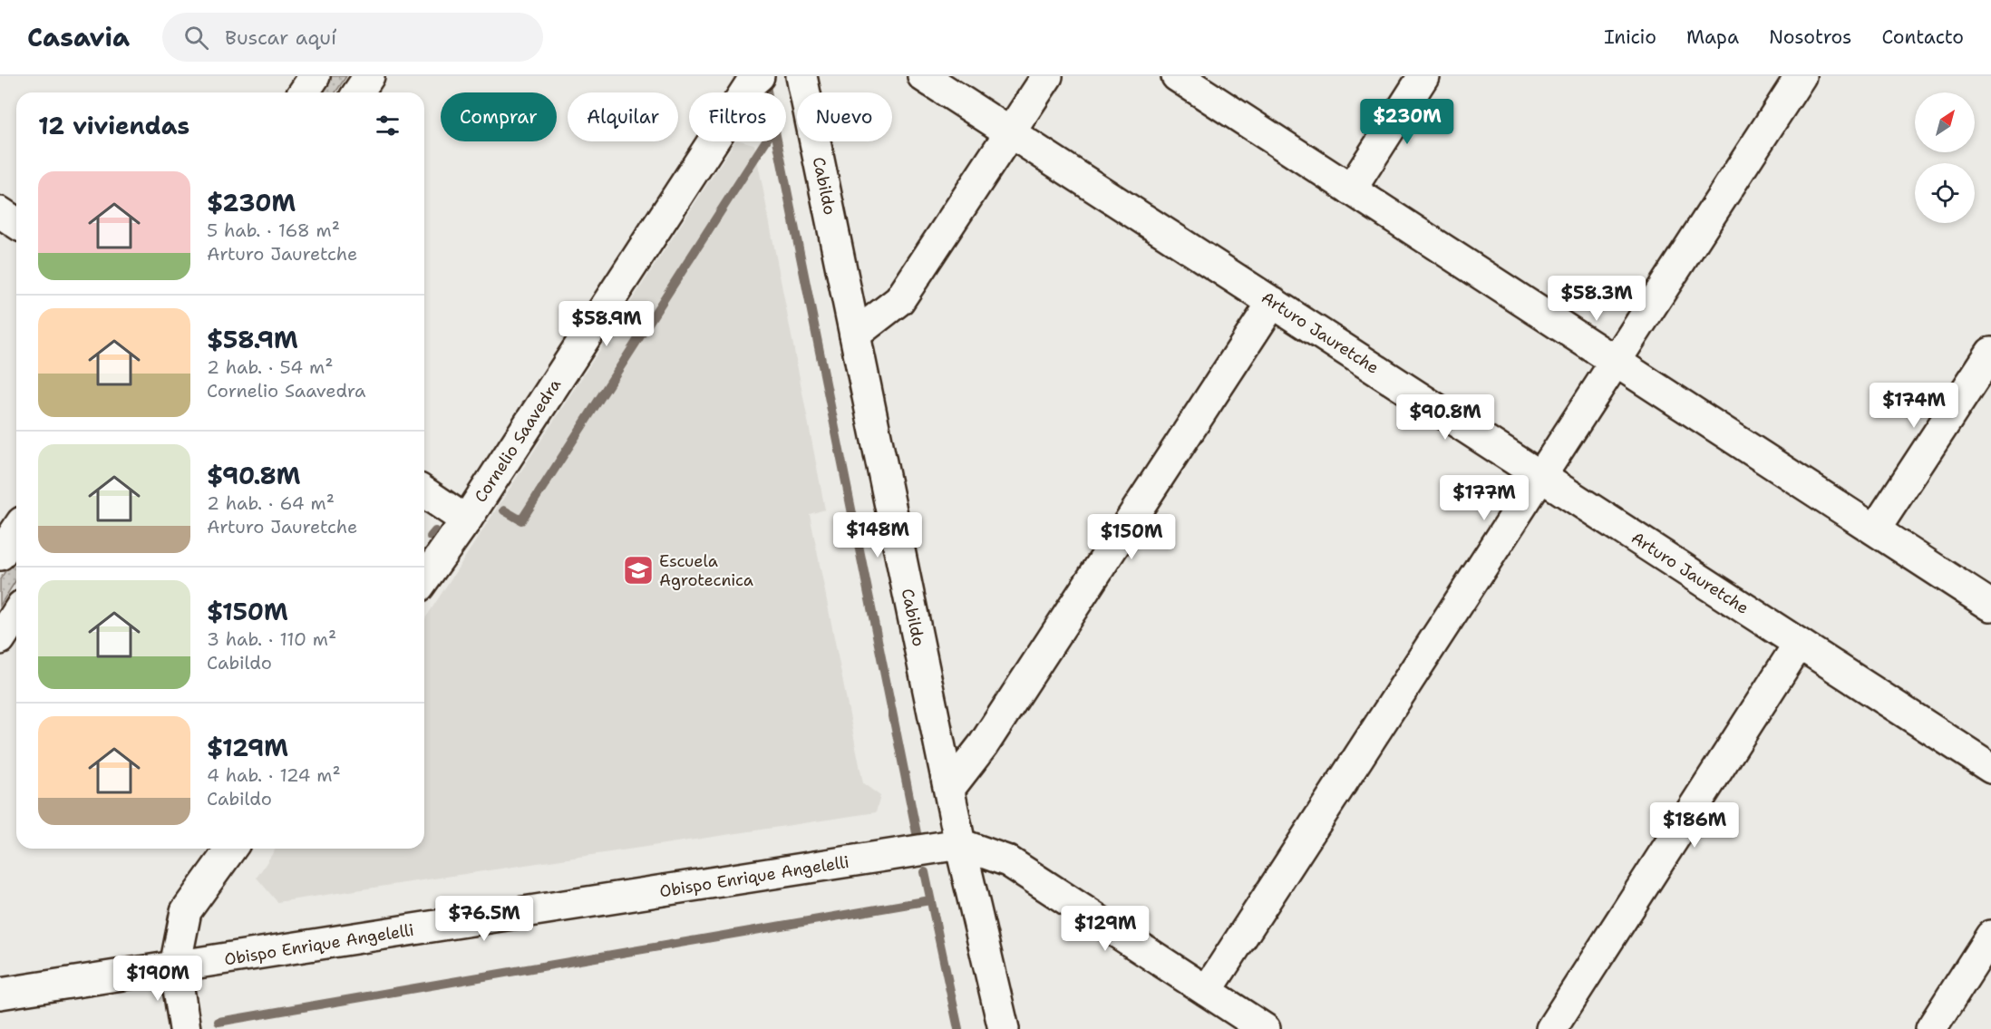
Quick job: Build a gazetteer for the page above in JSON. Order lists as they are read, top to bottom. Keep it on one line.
{"streets":{"street":["Cabildo","Arturo Jauretche","Cornelio Saavedra","Obispo Enrique Angelelli"]},"crossings":[["Cabildo","Obispo Enrique Angelelli"]],"places":{"school or university":["Escuela Agrotecnica"]},"north":"top right","page":{"header":"Casavia","search":"Buscar aquí","nav":["Inicio","Mapa","Nosotros","Contacto"],"chip":["Comprar","Alquilar","Filtros","Nuevo"],"heading":"12 viviendas","price":["$230M","$58.3M","$58.9M","$174M","$90.8M","$177M","$148M","$150M","$186M","$76.5M","$129M","$190M"],"list":[{"name":"$230M","note":"5 hab. · 168 m² · Arturo Jauretche"},{"name":"$58.9M","note":"2 hab. · 54 m² · Cornelio Saavedra"},{"name":"$90.8M","note":"2 hab. · 64 m² · Arturo Jauretche"},{"name":"$150M","note":"3 hab. · 110 m² · Cabildo"},{"name":"$129M","note":"4 hab. · 124 m² · Cabildo"}]}}
